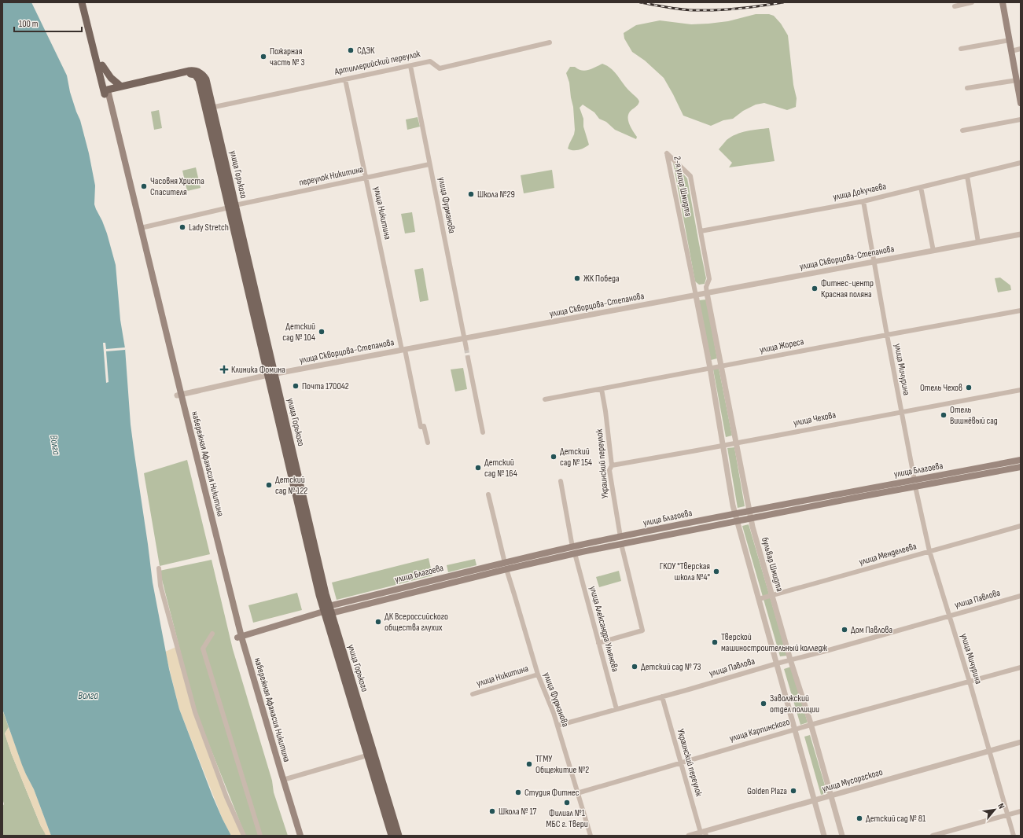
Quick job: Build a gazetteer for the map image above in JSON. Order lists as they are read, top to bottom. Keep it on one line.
{"streets":{"main road":["улица Горького","набережная Афанасия Никитина","улица Благоева"],"street":["Артиллерийский переулок","переулок Никитина","2-я улица Шмидта","улица Докучаева","улица Фурманова","улица Никитина","улица Скворцова-Степанова","улица Жореса","улица Мичурина","улица Чехова","Украинский переулок","улица Менделеева","бульвар Шмидта","улица Павлова","улица Александра Ульянова","улица Карпинского","улица Мусоргского"]},"crossings":[["Артиллерийский переулок","улица Горького"],["Артиллерийский переулок","улица Фурманова"],["Артиллерийский переулок","улица Никитина"],["улица Горького","переулок Никитина"],["улица Горького","улица Скворцова-Степанова"],["улица Горького","набережная Афанасия Никитина"],["улица Горького","улица Благоева"],["переулок Никитина","улица Фурманова"],["переулок Никитина","улица Никитина"],["переулок Никитина","набережная Афанасия Никитина"],["2-я улица Шмидта","улица Докучаева"],["2-я улица Шмидта","улица Скворцова-Степанова"],["2-я улица Шмидта","бульвар Шмидта"],["улица Докучаева","улица Мичурина"],["улица Фурманова","улица Никитина"],["улица Фурманова","улица Скворцова-Степанова"],["улица Фурманова","улица Благоева"],["улица Фурманова","улица Павлова"],["улица Фурманова","улица Карпинского"],["улица Никитина","улица Скворцова-Степанова"],["улица Скворцова-Степанова","улица Мичурина"],["улица Скворцова-Степанова","набережная Афанасия Никитина"],["улица Скворцова-Степанова","бульвар Шмидта"],["улица Жореса","улица Мичурина"],["улица Жореса","Украинский переулок"],["улица Жореса","бульвар Шмидта"],["улица Мичурина","улица Чехова"],["улица Мичурина","улица Благоева"],["улица Мичурина","улица Менделеева"],["улица Мичурина","улица Павлова"],["улица Мичурина","улица Карпинского"],["улица Мичурина","улица Мусоргского"],["улица Чехова","Украинский переулок"],["улица Чехова","бульвар Шмидта"],["набережная Афанасия Никитина","улица Благоева"],["Украинский переулок","улица Благоева"],["Украинский переулок","улица Павлова"],["Украинский переулок","улица Александра Ульянова"],["Украинский переулок","улица Карпинского"],["Украинский переулок","улица Мусоргского"],["улица Благоева","бульвар Шмидта"],["улица Благоева","улица Александра Ульянова"],["улица Менделеева","бульвар Шмидта"],["бульвар Шмидта","улица Павлова"],["бульвар Шмидта","улица Карпинского"],["бульвар Шмидта","улица Мусоргского"],["улица Павлова","улица Александра Ульянова"]],"water":["Волга"],"places":{"other":["СДЭК","Пожарная часть № 3","Часовня Христа Спасителя","Школа №29","Lady Stretch","ЖК Победа","Фитнес-центр Красная поляна","Детский сад № 104","Почта 170042","Отель Чехов","Отель Вишнёвый сад","Детский сад № 154","Детский сад № 164","Детский сад № 122","ГКОУ \"Тверская школа №4\"","ДК Всероссийского общества глухих","Дом Павлова","Тверской машиностроительный колледж","Детский сад № 73","Заволжский отдел полиции","ТГМУ Общежитие №2","Golden Plaza","Студия Фитнес","Филиал №1 МБС г. Твери","Школа № 17","Детский сад № 81"],"health":["Клиника Фомина"]},"scale_bar":"100 m","north":"top right"}
